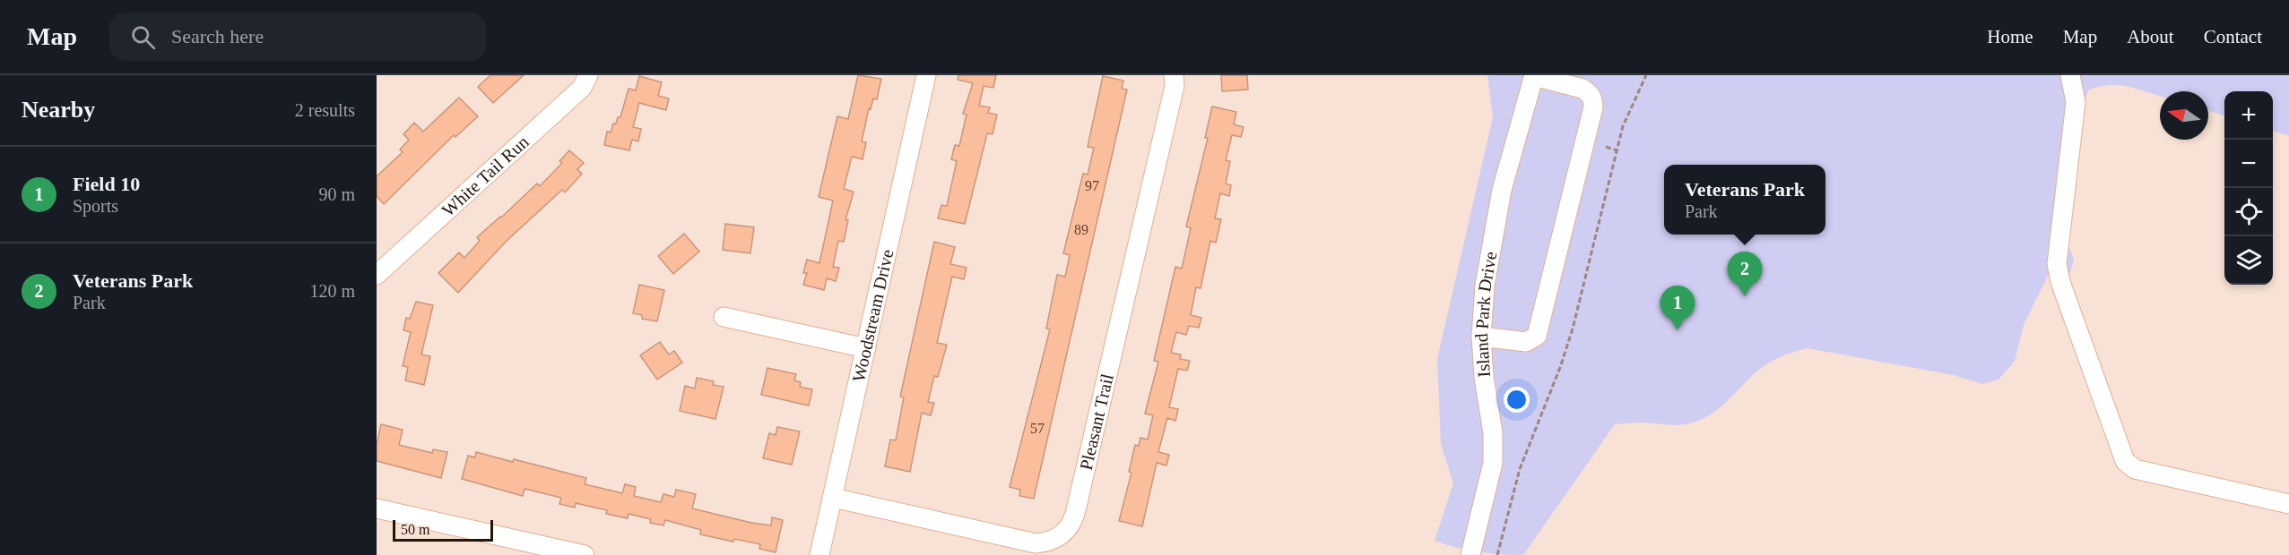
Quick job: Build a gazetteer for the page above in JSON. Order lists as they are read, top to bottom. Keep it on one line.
{"streets":{"street":["White Tail Run","Island Park Drive","Woodstream Drive","Pleasant Trail"]},"crossings":[["Woodstream Drive","Pleasant Trail"]],"house_numbers":["97","89","57"],"scale_bar":"50 m","north":"left","page":{"header":"Map","search":"Search here","nav":["Home","Map","About","Contact"],"heading":["Nearby","2 results"],"map_buttons":["+","−"],"list":[{"mark":"1","name":"Field 10","note":"Sports","value":"90 m"},{"mark":"2","name":"Veterans Park","note":"Park","value":"120 m"}],"popup":["Veterans Park","Park"],"pins":["2","1"],"scale":"50 m"}}
